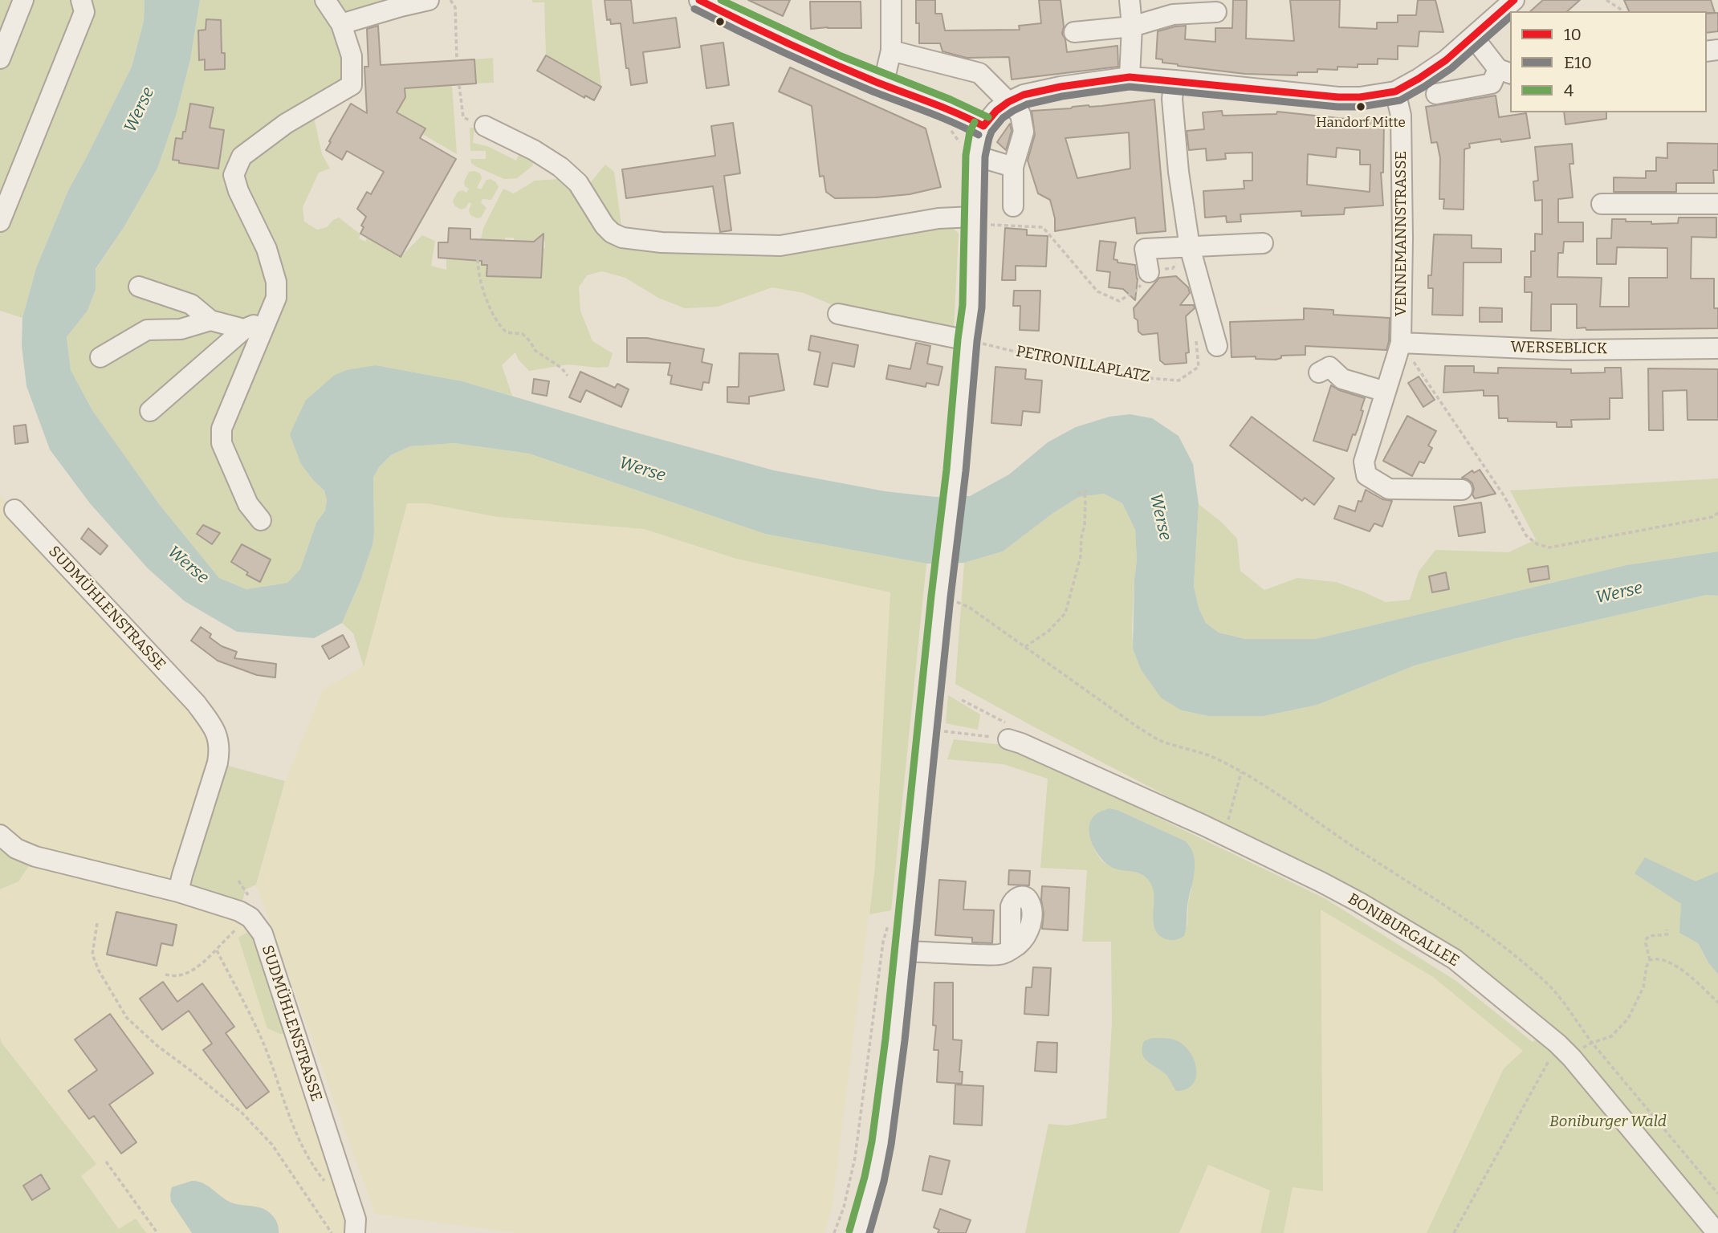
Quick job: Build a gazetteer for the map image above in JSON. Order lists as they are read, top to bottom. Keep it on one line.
{"streets":{"street":["VENNEMANNSTRASSE","WERSEBLICK","SUDMÜHLENSTRASSE","BONIBURGALLEE"],"path":["PETRONILLAPLATZ"]},"crossings":[["VENNEMANNSTRASSE","WERSEBLICK"]],"water":["Werse"],"parks":["Boniburger Wald"],"places":["Handorf Mitte"],"lines":["transit line 10","transit line 4","transit line E10"],"legend":["10","E10","4"]}
